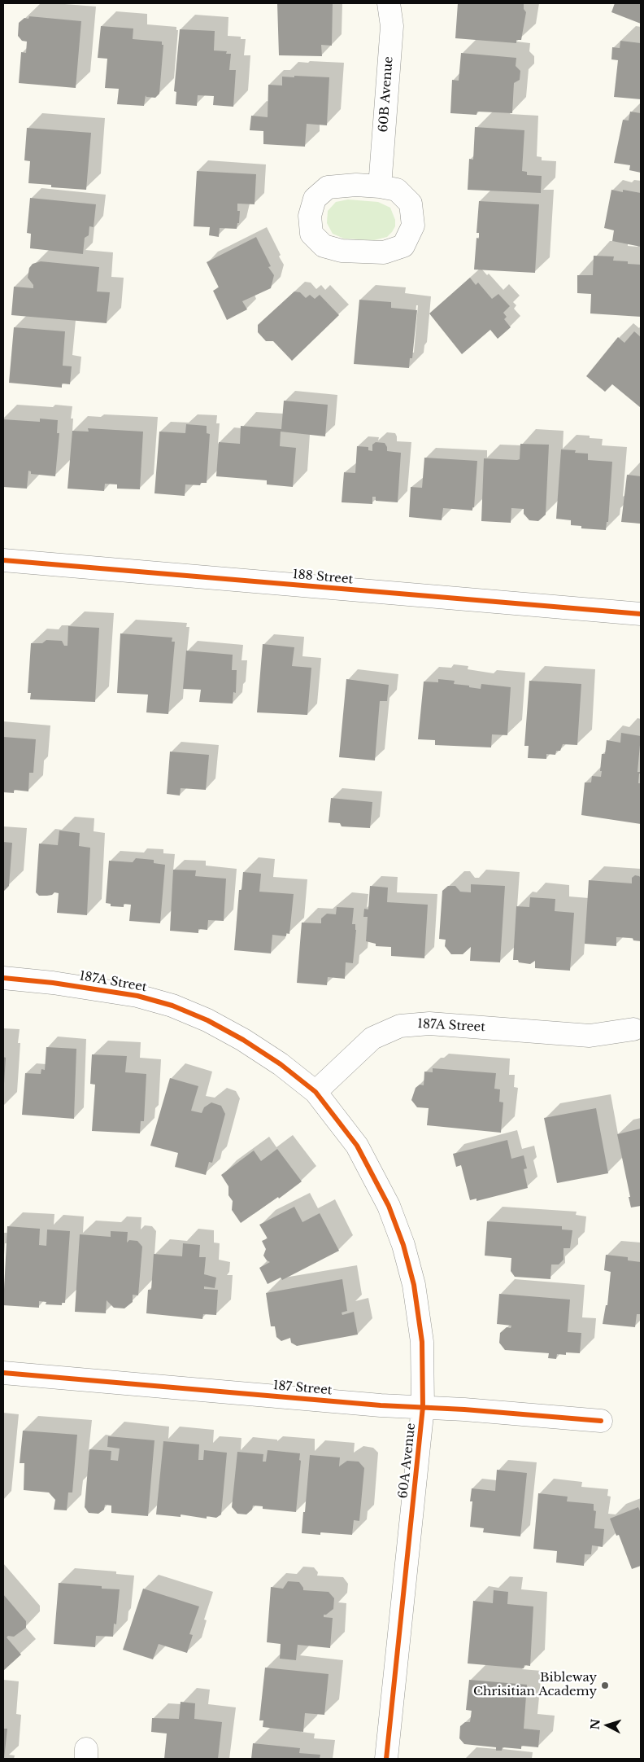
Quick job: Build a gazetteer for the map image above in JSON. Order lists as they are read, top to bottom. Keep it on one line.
{"streets":{"street":["60B Avenue","188 Street","187A Street","187 Street","60A Avenue"]},"crossings":[["187A Street","60A Avenue"],["187 Street","60A Avenue"]],"places":["Bibleway Chrisitian Academy"],"north":"left"}
